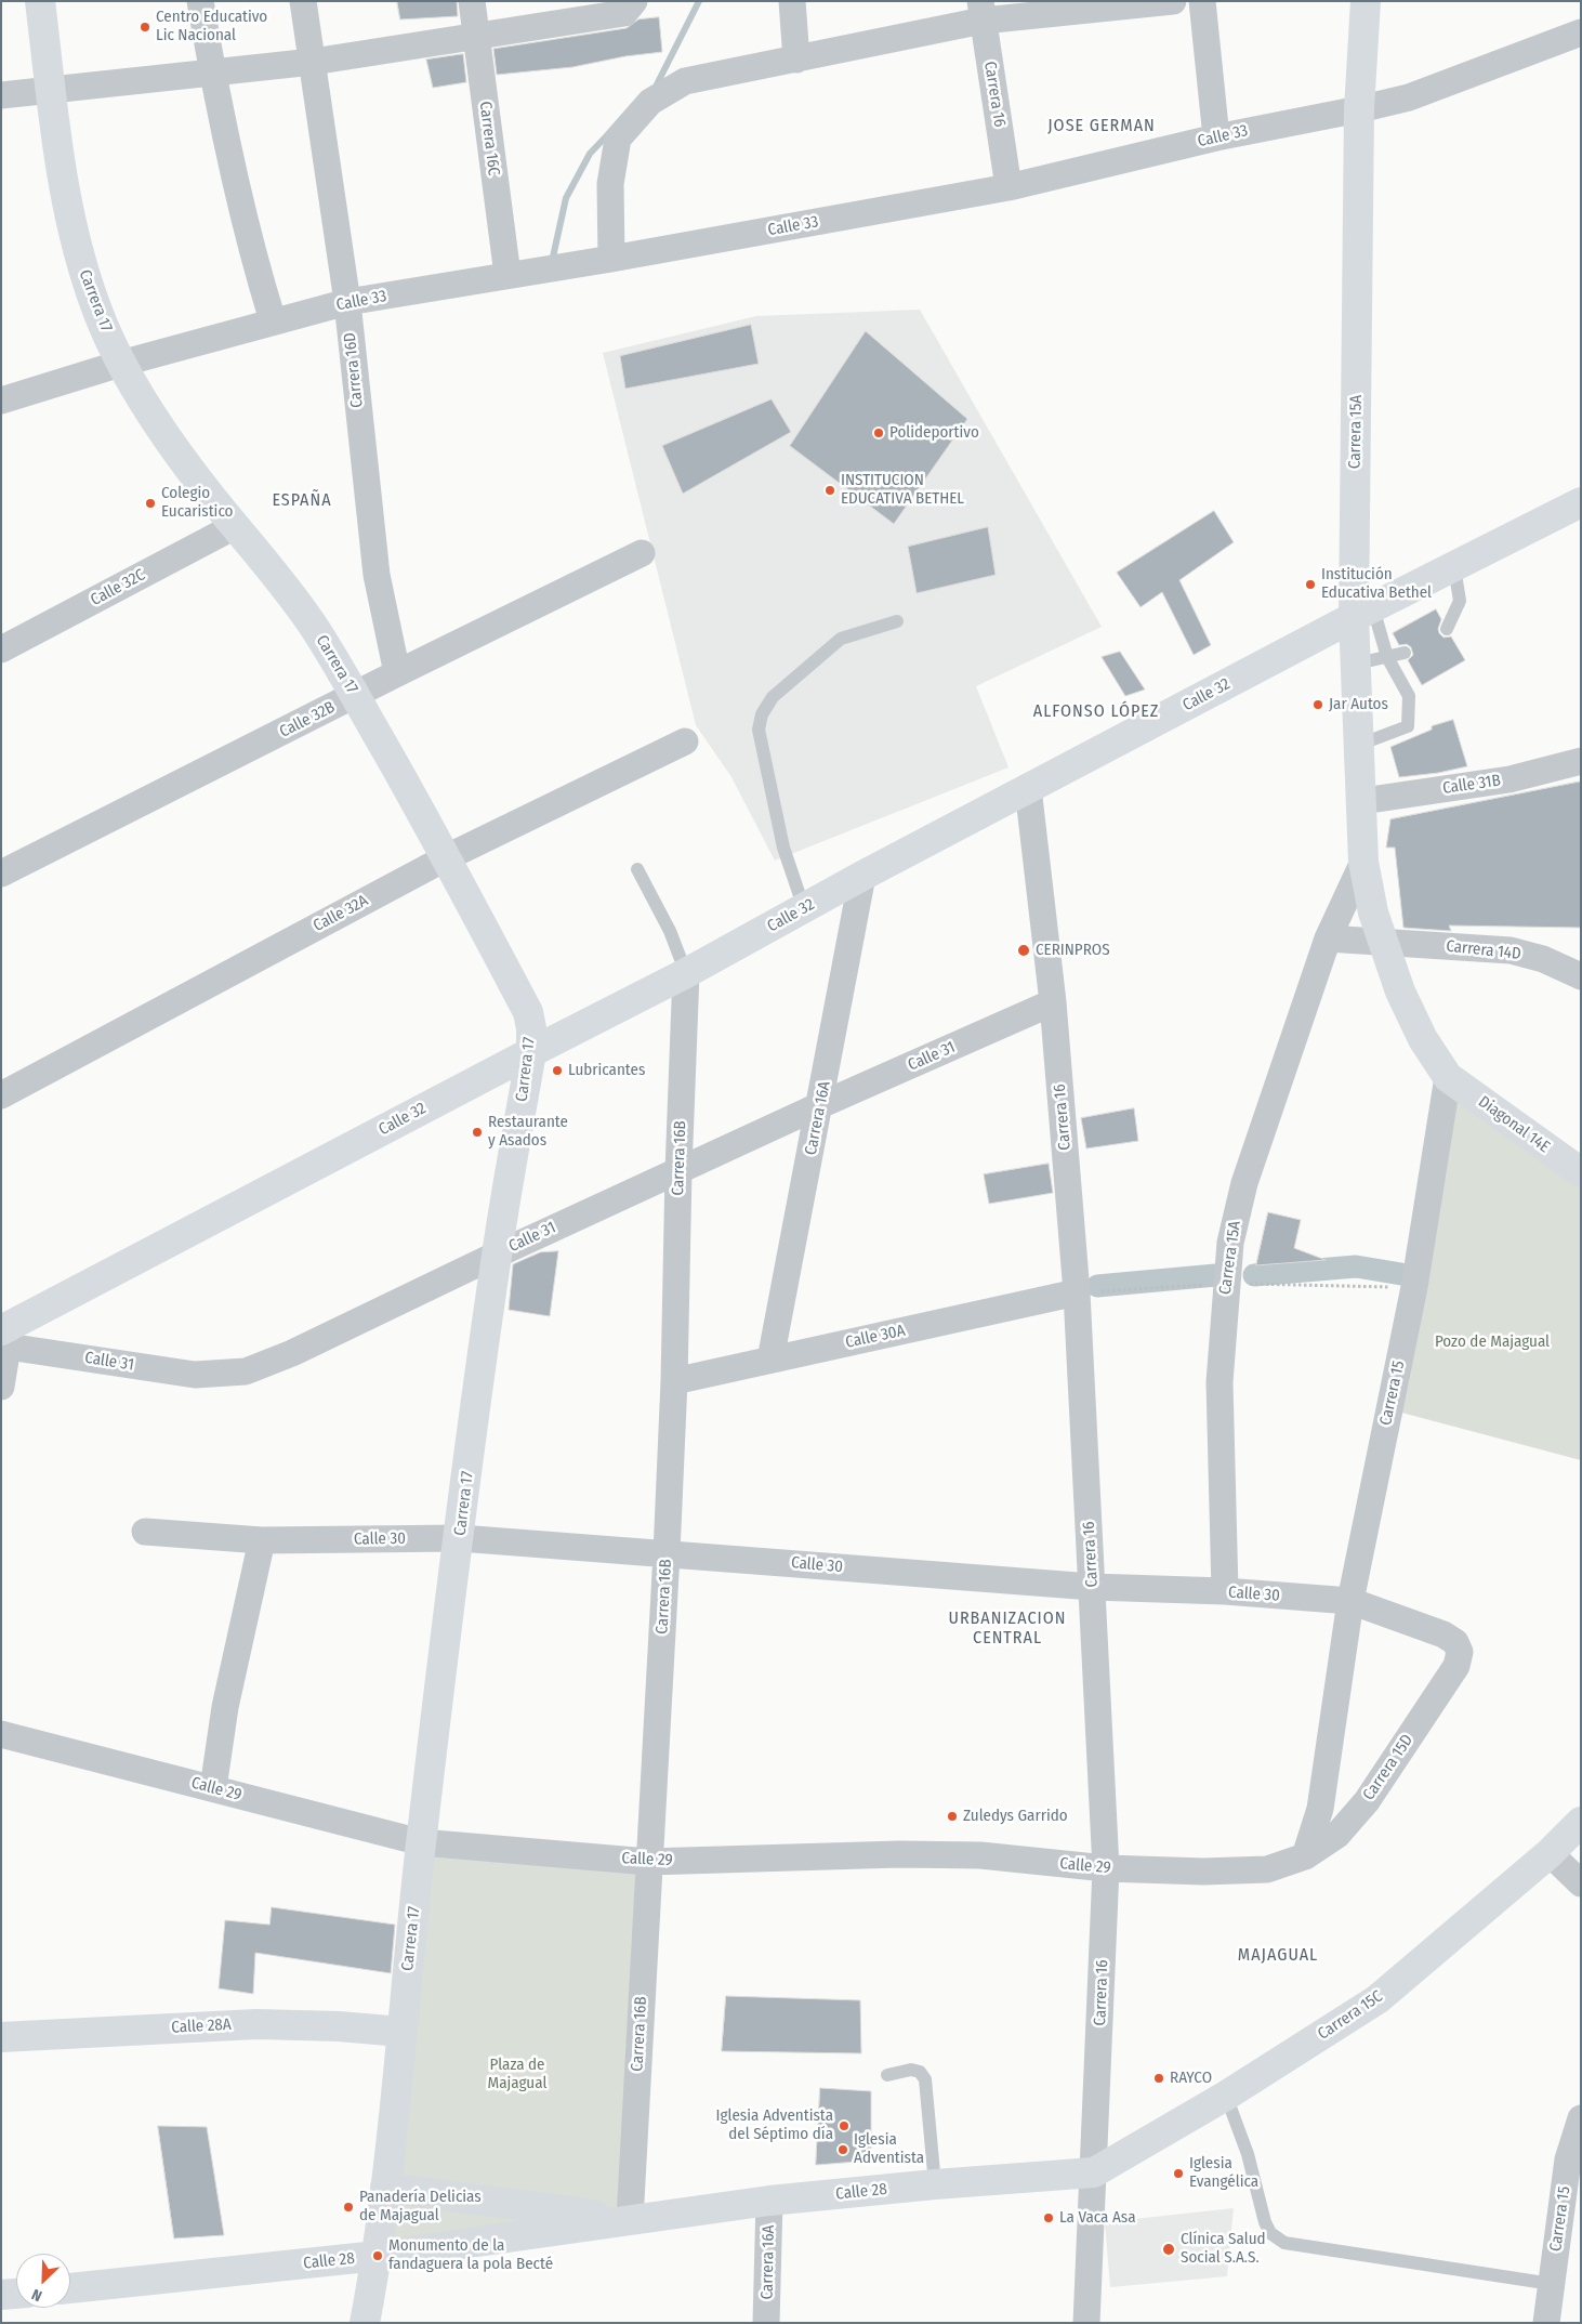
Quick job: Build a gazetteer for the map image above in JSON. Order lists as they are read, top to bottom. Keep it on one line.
{"streets":{"street":["Carrera 16","Calle 33","Carrera 16C","Carrera 17","Carrera 16D","Carrera 15A","Calle 32C","Calle 32","Calle 32B","Calle 31B","Calle 32A","Carrera 14D","Calle 31","Carrera 16A","Diagonal 14E","Carrera 16B","Calle 30A","Carrera 15","Calle 30","Carrera 15D","Calle 29","Carrera 15C","Calle 28A","Calle 28"]},"crossings":[["Carrera 16","Calle 33"],["Carrera 16","Calle 32"],["Carrera 16","Calle 31"],["Carrera 16","Calle 30A"],["Carrera 16","Calle 30"],["Carrera 16","Calle 29"],["Carrera 16","Carrera 15C"],["Carrera 16","Calle 28"],["Calle 33","Carrera 16C"],["Calle 33","Carrera 17"],["Calle 33","Carrera 16D"],["Calle 33","Carrera 15A"],["Carrera 17","Calle 32C"],["Carrera 17","Calle 32"],["Carrera 17","Calle 32B"],["Carrera 17","Calle 32A"],["Carrera 17","Calle 31"],["Carrera 17","Calle 30"],["Carrera 17","Calle 29"],["Carrera 17","Calle 28A"],["Carrera 17","Calle 28"],["Carrera 16D","Calle 32B"],["Carrera 15A","Calle 32"],["Carrera 15A","Calle 31B"],["Carrera 15A","Carrera 14D"],["Carrera 15A","Calle 30"],["Calle 32","Calle 31"],["Calle 32","Carrera 16A"],["Calle 32","Carrera 16B"],["Calle 31","Carrera 16A"],["Calle 31","Carrera 16B"],["Carrera 16A","Calle 30A"],["Carrera 16A","Calle 28"],["Diagonal 14E","Carrera 15"],["Carrera 16B","Calle 30A"],["Carrera 16B","Calle 30"],["Carrera 16B","Calle 29"],["Carrera 16B","Calle 28"],["Carrera 15","Calle 30"],["Carrera 15","Carrera 15D"],["Carrera 15","Calle 29"],["Calle 30","Carrera 15D"],["Carrera 15D","Calle 29"],["Carrera 15C","Calle 28"]],"districts":["JOSE GERMAN","ESPAÑA","ALFONSO LÓPEZ","URBANIZACION CENTRAL","MAJAGUAL"],"parks":["Pozo de Majagual","Plaza de Majagual"],"places":["Centro Educativo Lic Nacional","Polideportivo","INSTITUCION EDUCATIVA BETHEL","Colegio Eucaristico","Institución Educativa Bethel","Jar Autos","CERINPROS","Lubricantes","Restaurante y Asados","Zuledys Garrido","RAYCO","Iglesia Adventista del Séptimo día","Iglesia Adventista","Iglesia Evangélica","Panadería Delicias de Majagual","La Vaca Asa","Clínica Salud Social S.A.S.","Monumento de la fandaguera la pola Becté"],"north":"bottom left"}
